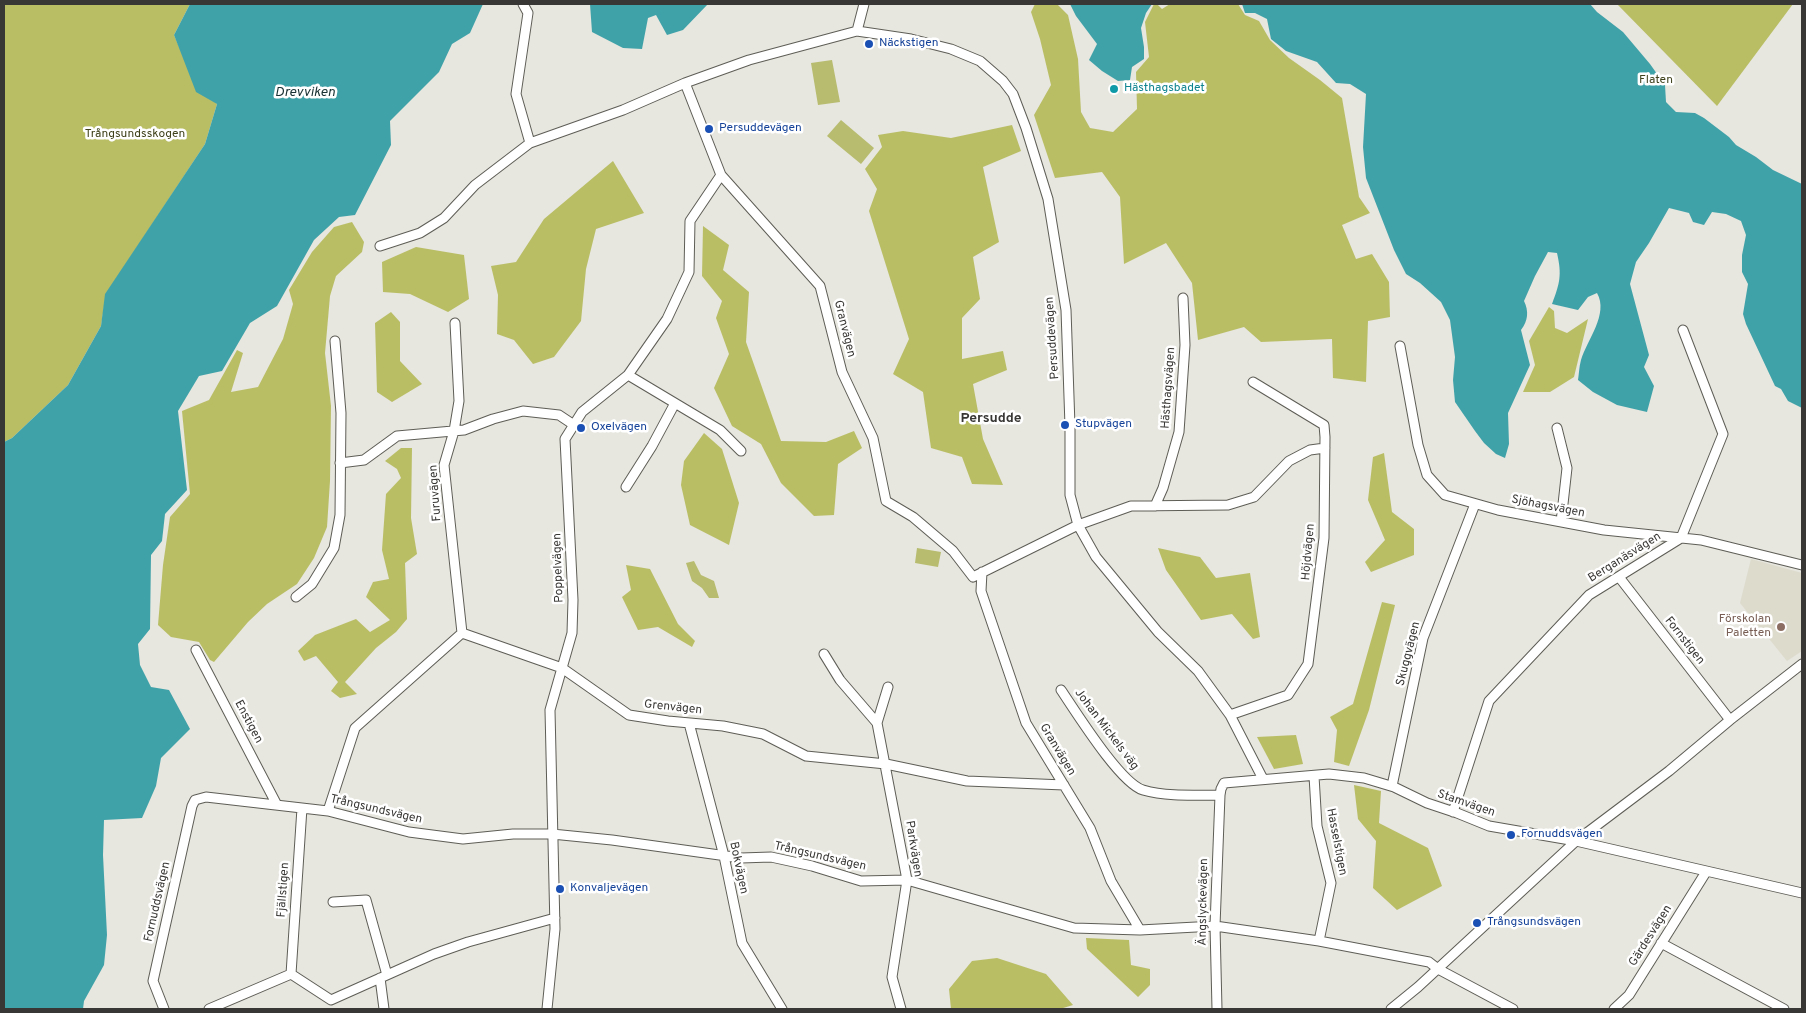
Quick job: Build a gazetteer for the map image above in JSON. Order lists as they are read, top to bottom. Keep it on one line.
{"streets":{"street":["Granvägen","Persuddevägen","Hästhagsvägen","Furuvägen","Sjöhagsvägen","Höjdvägen","Berganäsvägen","Poppelvägen","Fornstigen","Skuggvägen","Grenvägen","Enstigen","Johan Mickels väg","Stamvägen","Trångsundsvägen","Hasselstigen","Parkvägen","Bokvägen","Fjällstigen","Fornuddsvägen","Ängslyckevägen","Gärdesvägen"]},"crossings":[["Granvägen","Persuddevägen"],["Granvägen","Poppelvägen"],["Granvägen","Grenvägen"],["Granvägen","Trångsundsvägen"],["Persuddevägen","Höjdvägen"],["Persuddevägen","Stamvägen"],["Furuvägen","Grenvägen"],["Sjöhagsvägen","Berganäsvägen"],["Sjöhagsvägen","Skuggvägen"],["Berganäsvägen","Fornstigen"],["Berganäsvägen","Stamvägen"],["Poppelvägen","Grenvägen"],["Poppelvägen","Trångsundsvägen"],["Skuggvägen","Stamvägen"],["Grenvägen","Parkvägen"],["Grenvägen","Bokvägen"],["Enstigen","Trångsundsvägen"],["Johan Mickels väg","Stamvägen"],["Johan Mickels väg","Ängslyckevägen"],["Stamvägen","Hasselstigen"],["Stamvägen","Ängslyckevägen"],["Stamvägen","Gärdesvägen"],["Trångsundsvägen","Hasselstigen"],["Trångsundsvägen","Parkvägen"],["Trångsundsvägen","Bokvägen"],["Trångsundsvägen","Fjällstigen"],["Trångsundsvägen","Fornuddsvägen"],["Trångsundsvägen","Ängslyckevägen"]],"districts":["Persudde"],"water":["Drevviken"],"parks":["Flaten","Trångsundsskogen"],"places":["Näckstigen","Hästhagsbadet","Persuddevägen","Stupvägen","Oxelvägen","Förskolan Paletten","Fornuddsvägen","Konvaljevägen","Trångsundsvägen"]}
